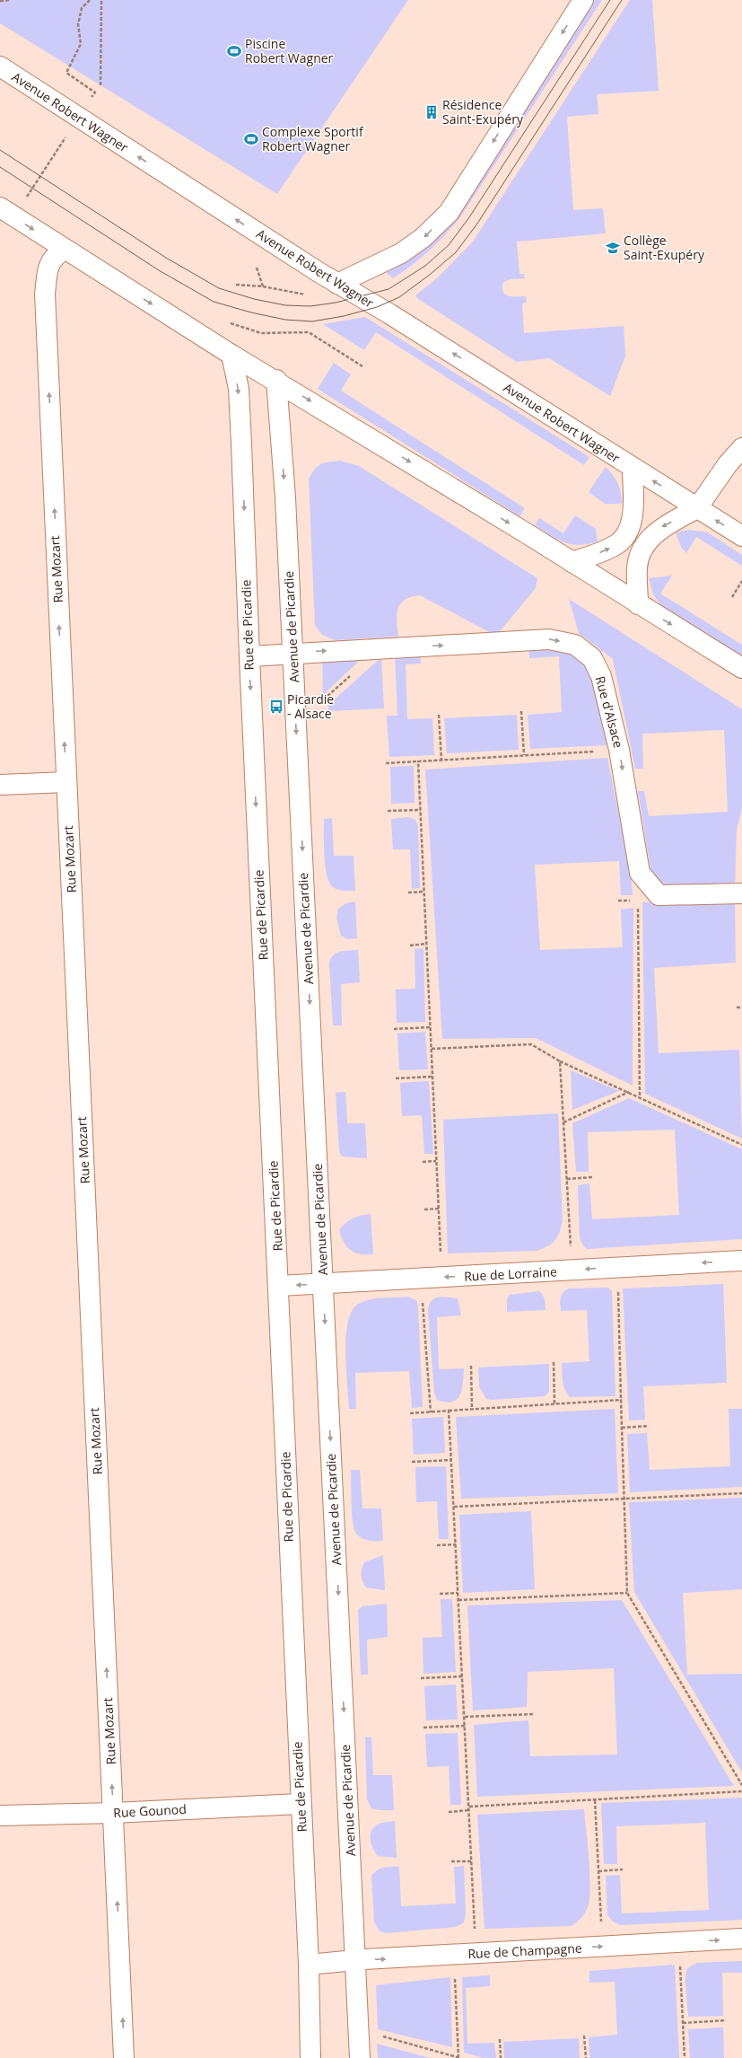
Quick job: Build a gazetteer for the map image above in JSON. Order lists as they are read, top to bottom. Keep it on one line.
{"streets":{"street":["Avenue Robert Wagner","Rue Mozart","Rue de Picardie","Avenue de Picardie","Rue d'Alsace","Rue de Lorraine","Rue Gounod","Rue de Champagne"]},"crossings":[["Rue Mozart","Rue Gounod"],["Rue de Picardie","Rue d'Alsace"],["Rue de Picardie","Rue de Lorraine"],["Rue de Picardie","Rue Gounod"],["Rue de Picardie","Rue de Champagne"],["Avenue de Picardie","Rue d'Alsace"],["Avenue de Picardie","Rue de Lorraine"],["Avenue de Picardie","Rue de Champagne"]],"one_way":["Rue Mozart","Rue de Picardie","Avenue de Picardie","Rue de Lorraine","Rue de Champagne"],"places":{"sports":["Piscine Robert Wagner","Complexe Sportif Robert Wagner"],"building":["Résidence Saint-Exupéry"],"school or university":["Collège Saint-Exupéry"],"bus stop":["Picardie - Alsace"]}}
